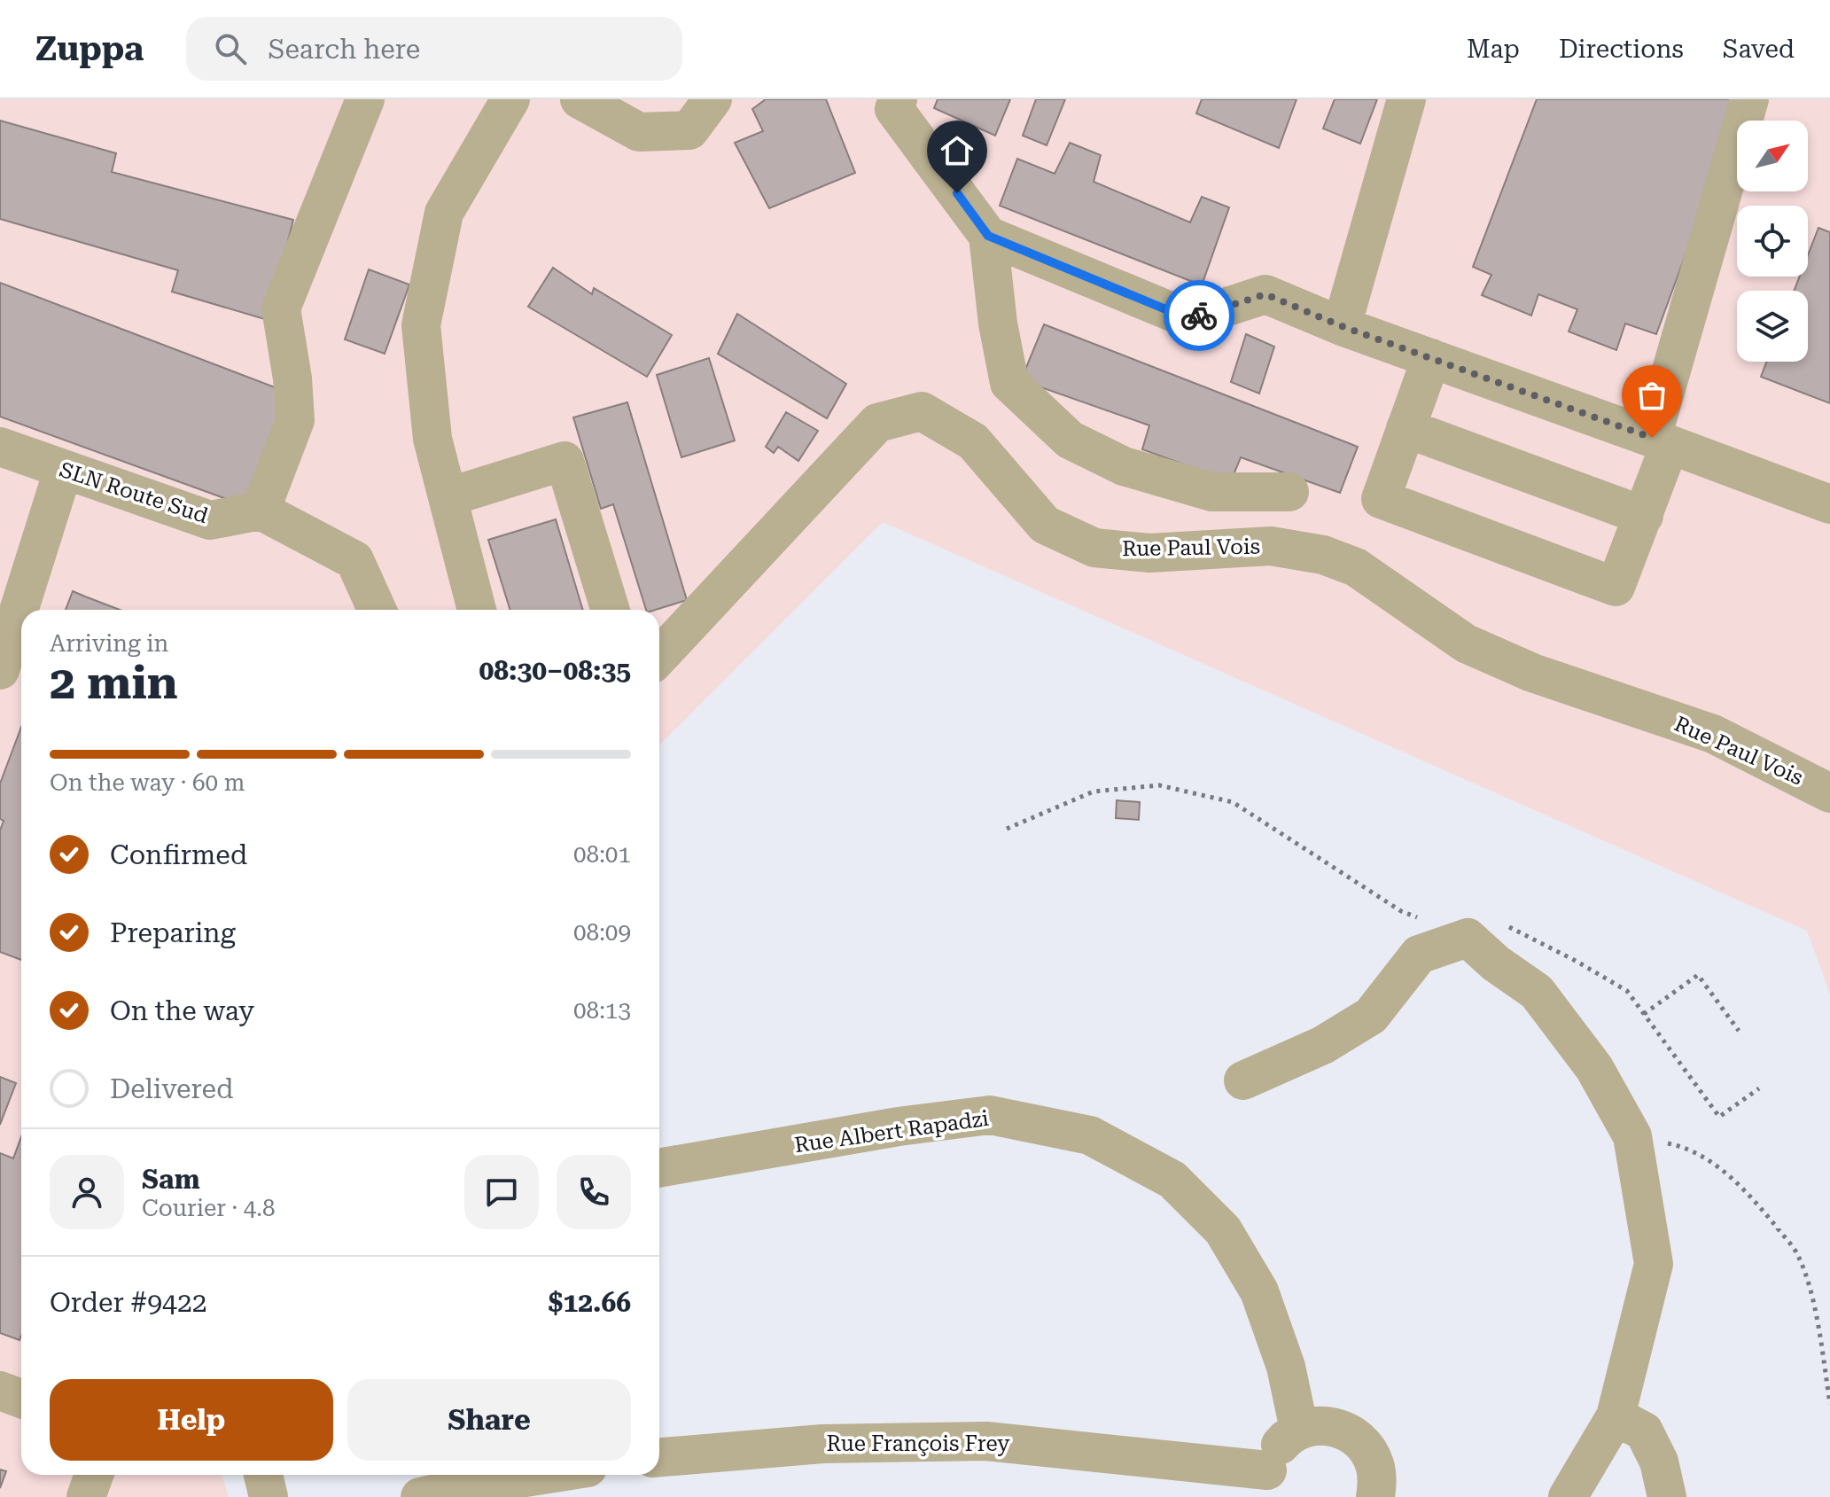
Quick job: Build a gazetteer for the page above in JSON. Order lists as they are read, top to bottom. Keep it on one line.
{"streets":{"street":["SLN Route Sud","Rue Paul Vois","Rue Albert Rapadzi","Rue François Frey"]},"north":"top right","page":{"header":"Zuppa","search":"Search here","nav":["Map","Directions","Saved"],"heading":["2 min","Arriving in","08:30–08:35"],"panel":["Sam","Courier · 4.8","Order #9422","$12.66"],"bar":"On the way · 60 m","list":[["Confirmed","08:01"],["Preparing","08:09"],["On the way","08:13"],"Delivered"],"buttons":["Help","Share"]}}
